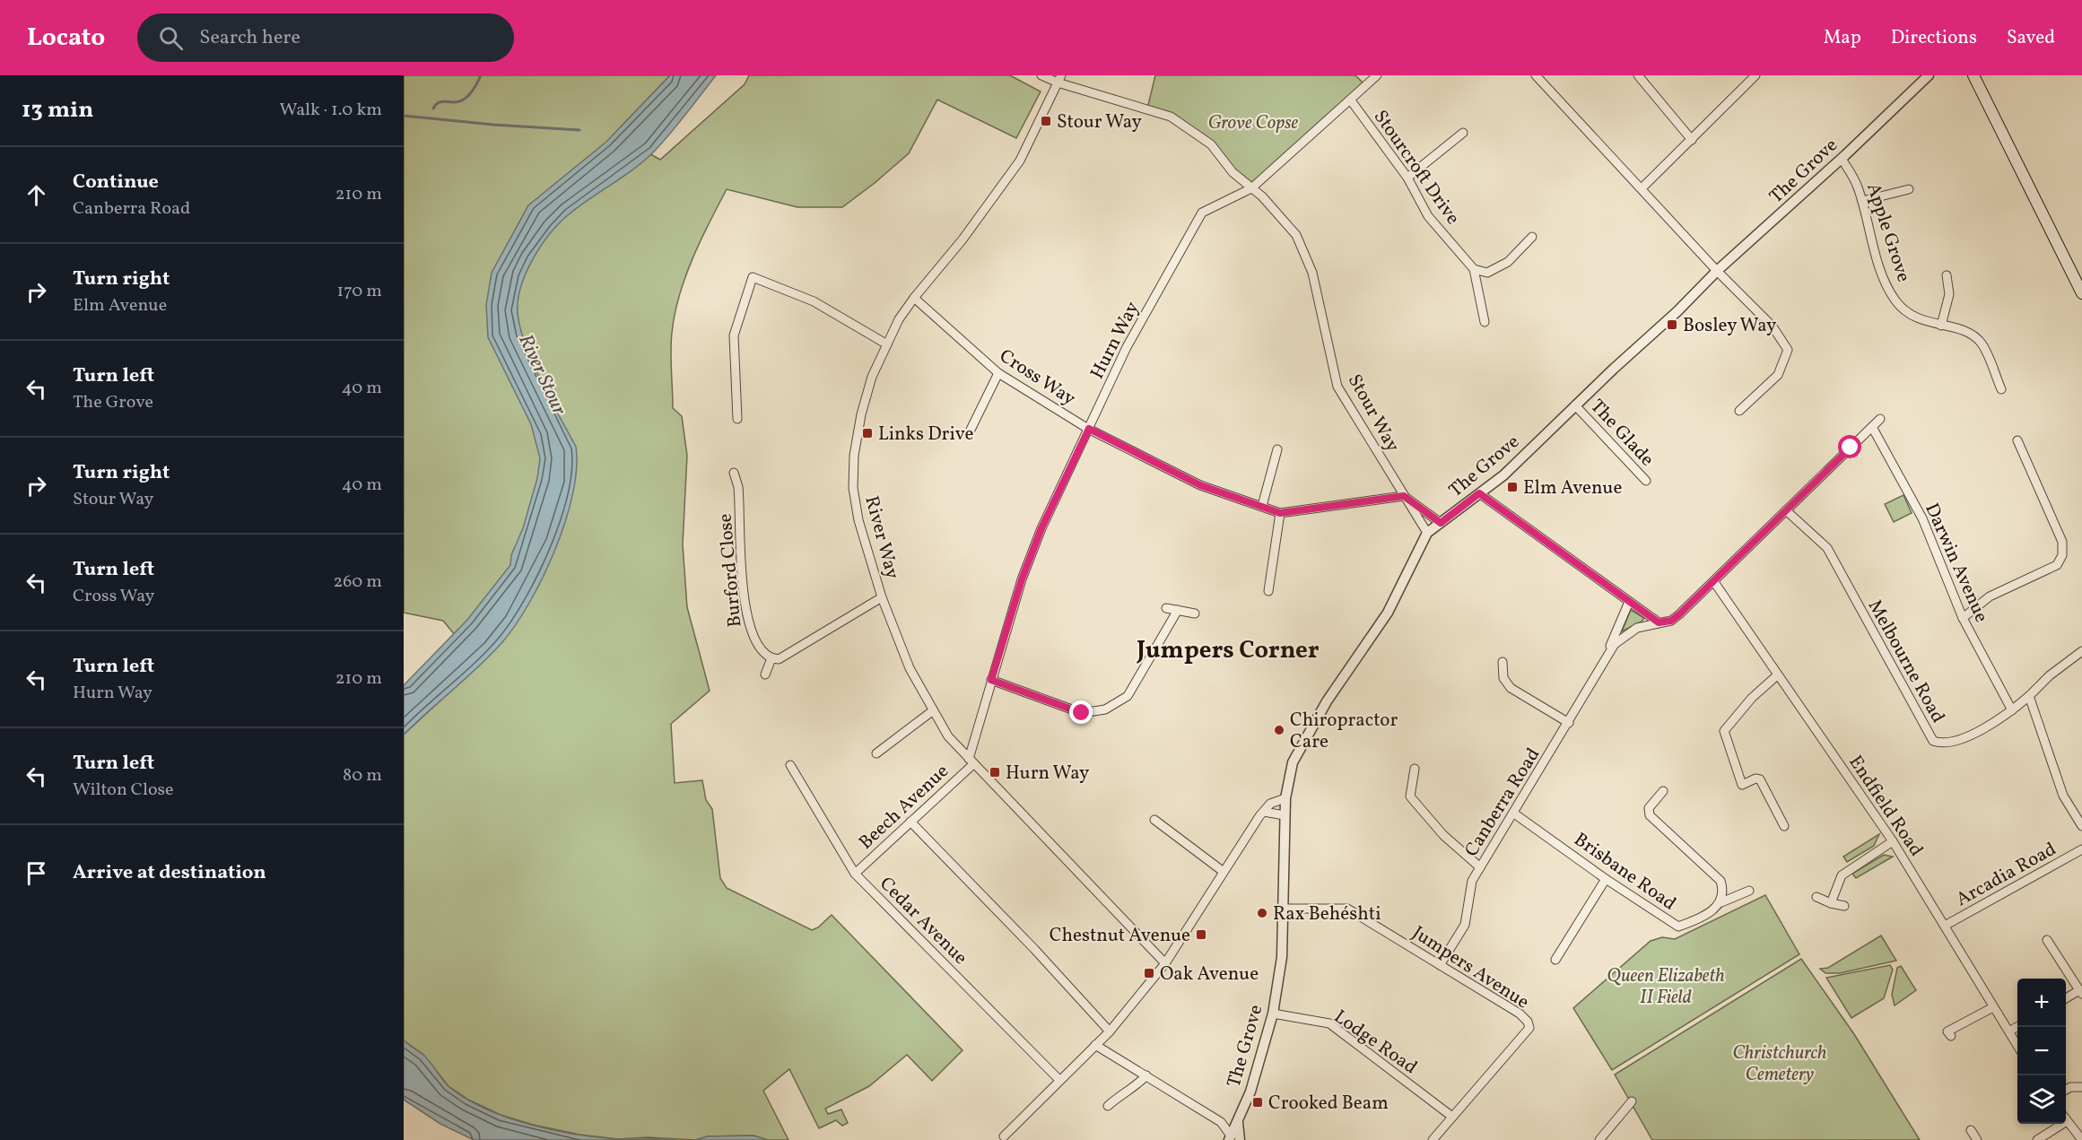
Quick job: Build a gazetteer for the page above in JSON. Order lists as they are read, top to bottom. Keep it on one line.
{"streets":{"street":["Stourcroft Drive","The Grove","Apple Grove","Hurn Way","Cross Way","Stour Way","The Glade","River Way","Darwin Avenue","Burford Close","Melbourne Road","Canberra Road","Endfield Road","Beech Avenue","Brisbane Road","Arcadia Road","Cedar Avenue","Jumpers Avenue","Lodge Road"]},"crossings":[["Stourcroft Drive","Hurn Way"],["The Grove","Apple Grove"],["The Grove","Stour Way"],["The Grove","The Glade"],["The Grove","Jumpers Avenue"],["The Grove","Lodge Road"],["Hurn Way","Cross Way"],["Hurn Way","Stour Way"],["Hurn Way","River Way"],["Hurn Way","Beech Avenue"],["Cross Way","Stour Way"],["Cross Way","River Way"],["Stour Way","River Way"],["River Way","Beech Avenue"],["Darwin Avenue","Melbourne Road"],["Darwin Avenue","Canberra Road"],["Melbourne Road","Canberra Road"],["Canberra Road","Endfield Road"],["Canberra Road","Brisbane Road"],["Canberra Road","Jumpers Avenue"],["Endfield Road","Arcadia Road"],["Beech Avenue","Cedar Avenue"],["Jumpers Avenue","Lodge Road"]],"districts":["Jumpers Corner"],"water":["River Stour"],"parks":["Grove Copse","Queen Elizabeth II Field","Christchurch Cemetery"],"places":{"transit":["Stour Way","Bosley Way","Links Drive","Elm Avenue","Hurn Way","Chestnut Avenue","Oak Avenue","Crooked Beam"],"other":["Chiropractor Care","Rax Behéshti"]},"page":{"header":"Locato","search":"Search here","nav":["Map","Directions","Saved"],"heading":["13 min","Walk · 1.0 km"],"list":[["Continue","Canberra Road","210 m"],["Turn right","Elm Avenue","170 m"],["Turn left","The Grove","40 m"],["Turn right","Stour Way","40 m"],["Turn left","Cross Way","260 m"],["Turn left","Hurn Way","210 m"],["Turn left","Wilton Close","80 m"],"Arrive at destination"],"map_buttons":["+","−"]}}
